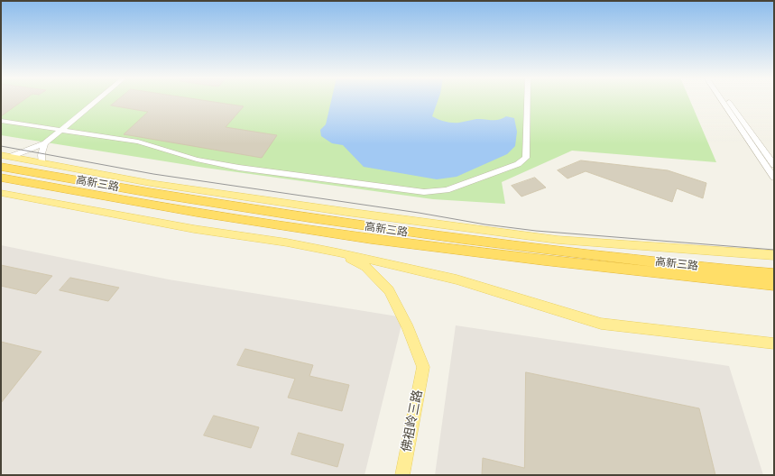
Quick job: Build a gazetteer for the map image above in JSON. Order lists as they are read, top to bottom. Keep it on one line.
{"streets":{"highway":["高新三路"],"main road":["佛祖岭三路"]}}
